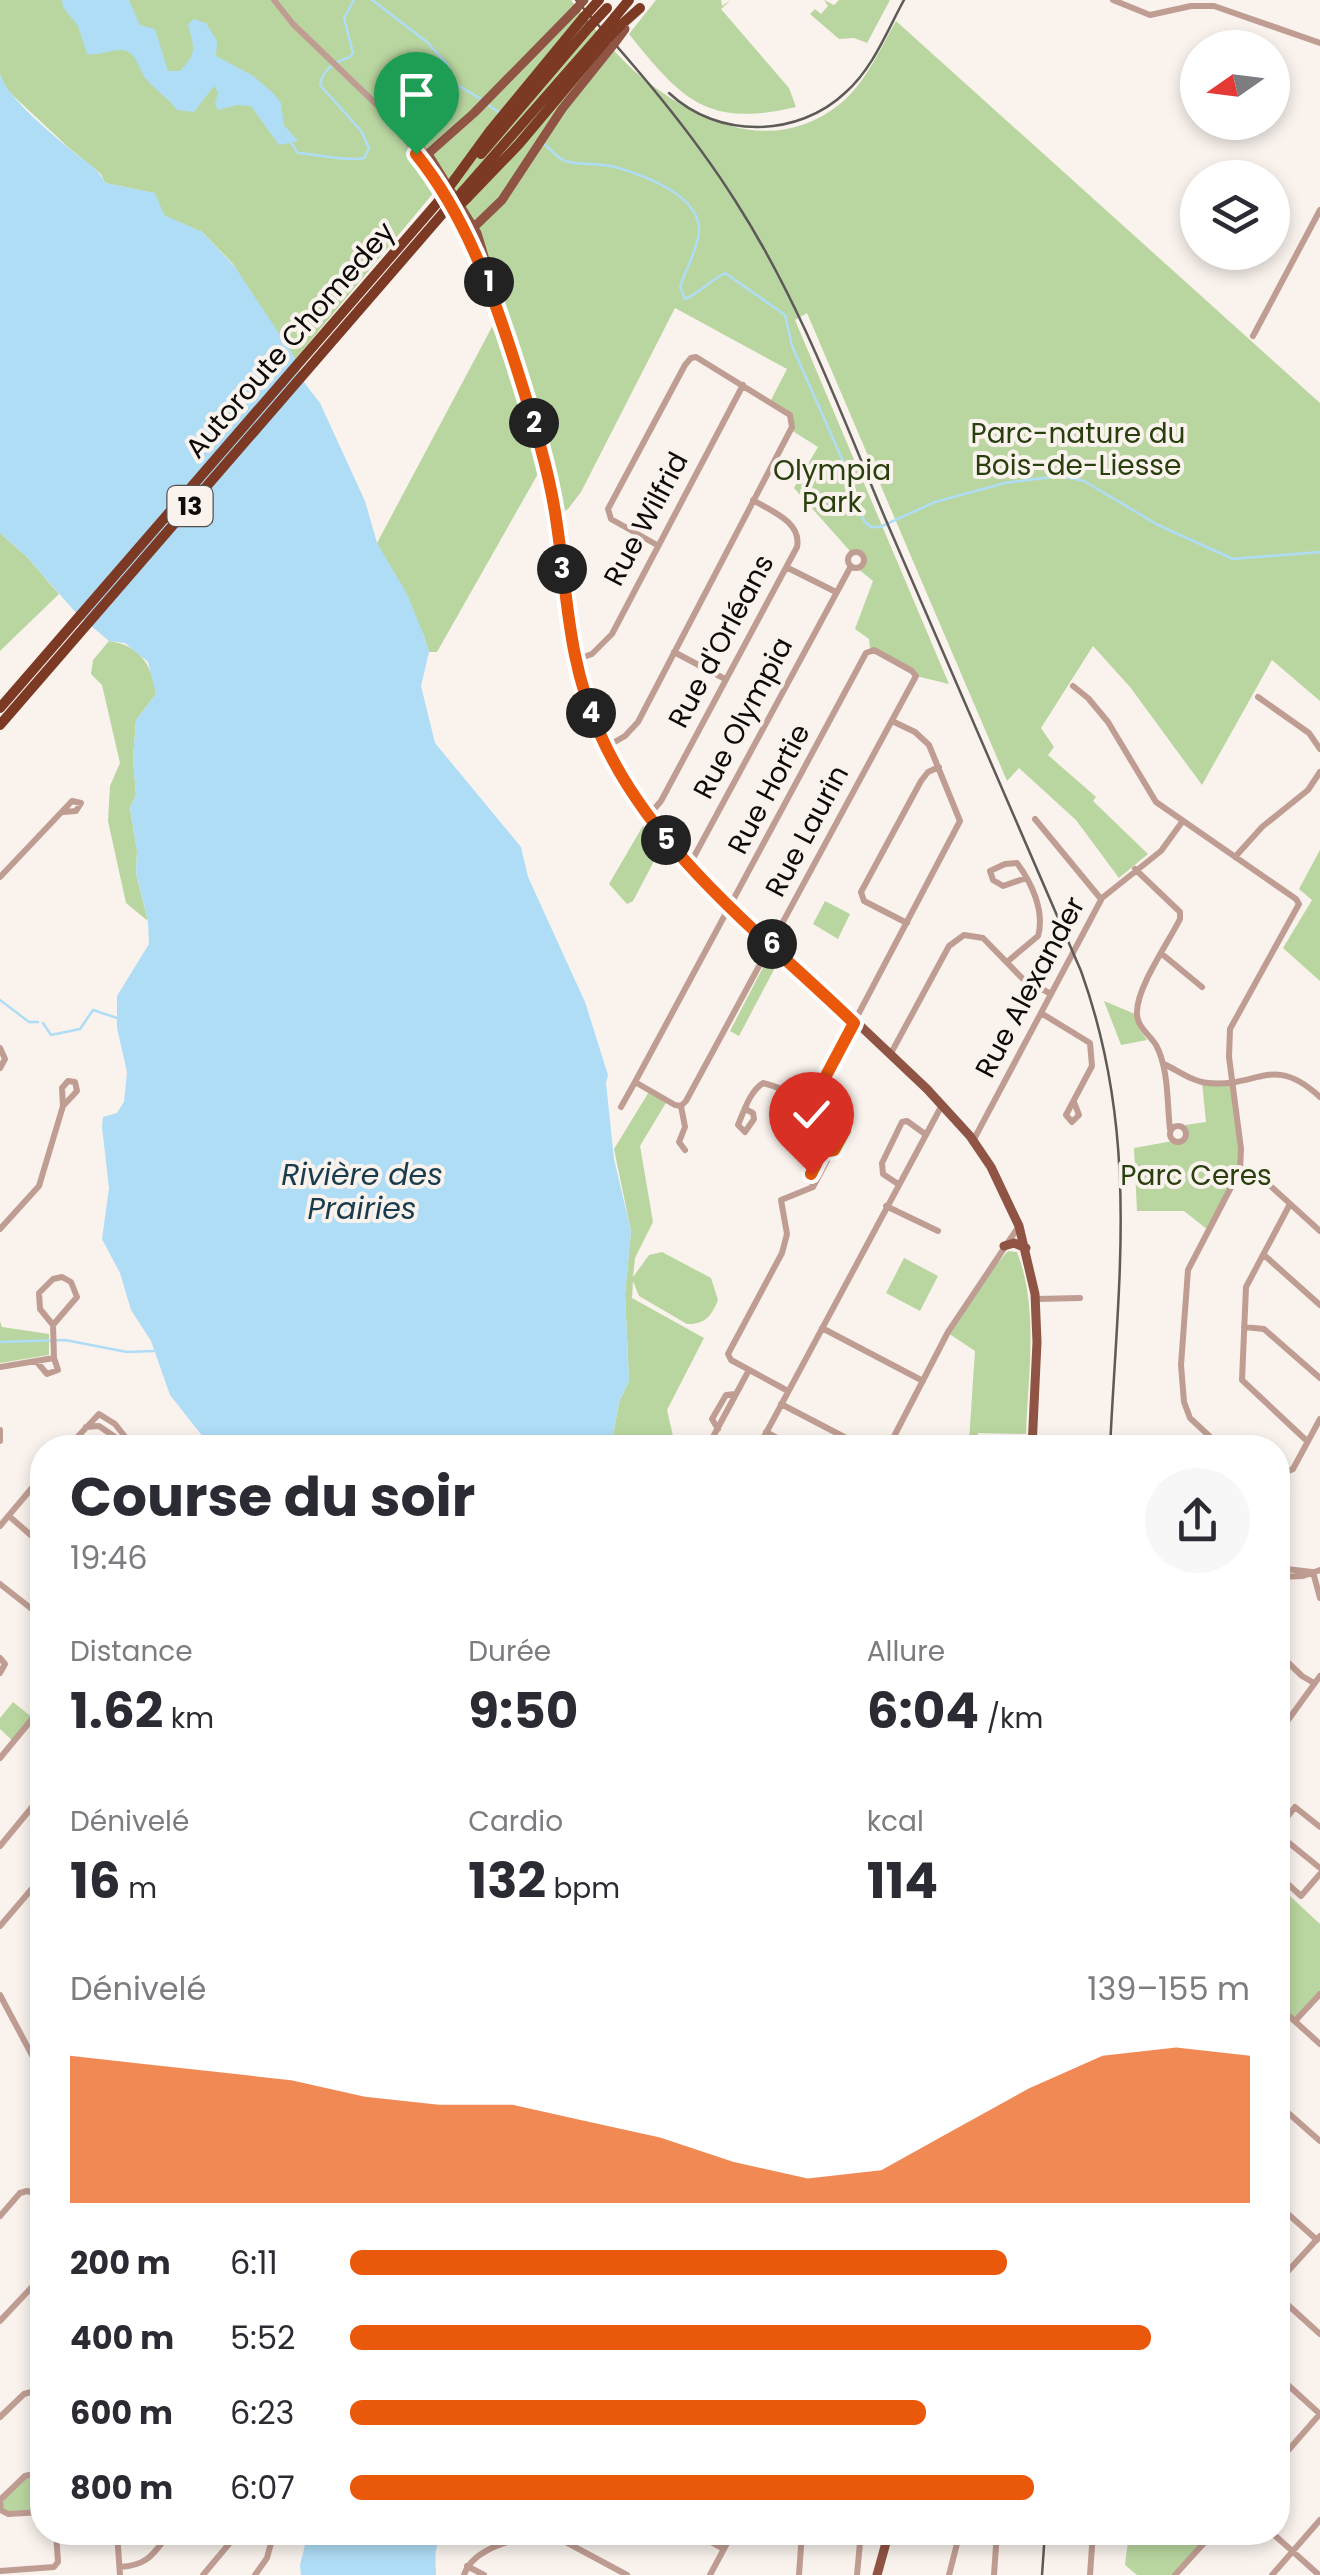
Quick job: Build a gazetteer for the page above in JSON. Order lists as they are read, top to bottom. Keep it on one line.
{"streets":{"highway":["Autoroute Chomedey","13"],"street":["Rue Wilfrid","Rue d'Orléans","Rue Olympia","Rue Hortie","Rue Laurin","Rue Alexander"]},"crossings":[["Rue Hortie","Rue Laurin"]],"water":["Rivière des Prairies"],"parks":["Parc-nature du Bois-de-Liesse","Olympia Park","Parc Ceres"],"north":"left","page":{"pins":["1","2","3","4","5","6"],"heading":["Course du soir","19:46"],"stats":[["Distance","1.62 km"],["Durée","9:50"],["Allure","6:04 /km"],["Dénivelé","16 m"],["Cardio","132 bpm"],["kcal","114"]],"chart":["Dénivelé","139–155 m"],"list":[{"name":"200 m","note":"6:11"},{"name":"400 m","note":"5:52"},{"name":"600 m","note":"6:23"},{"name":"800 m","note":"6:07"}]}}
